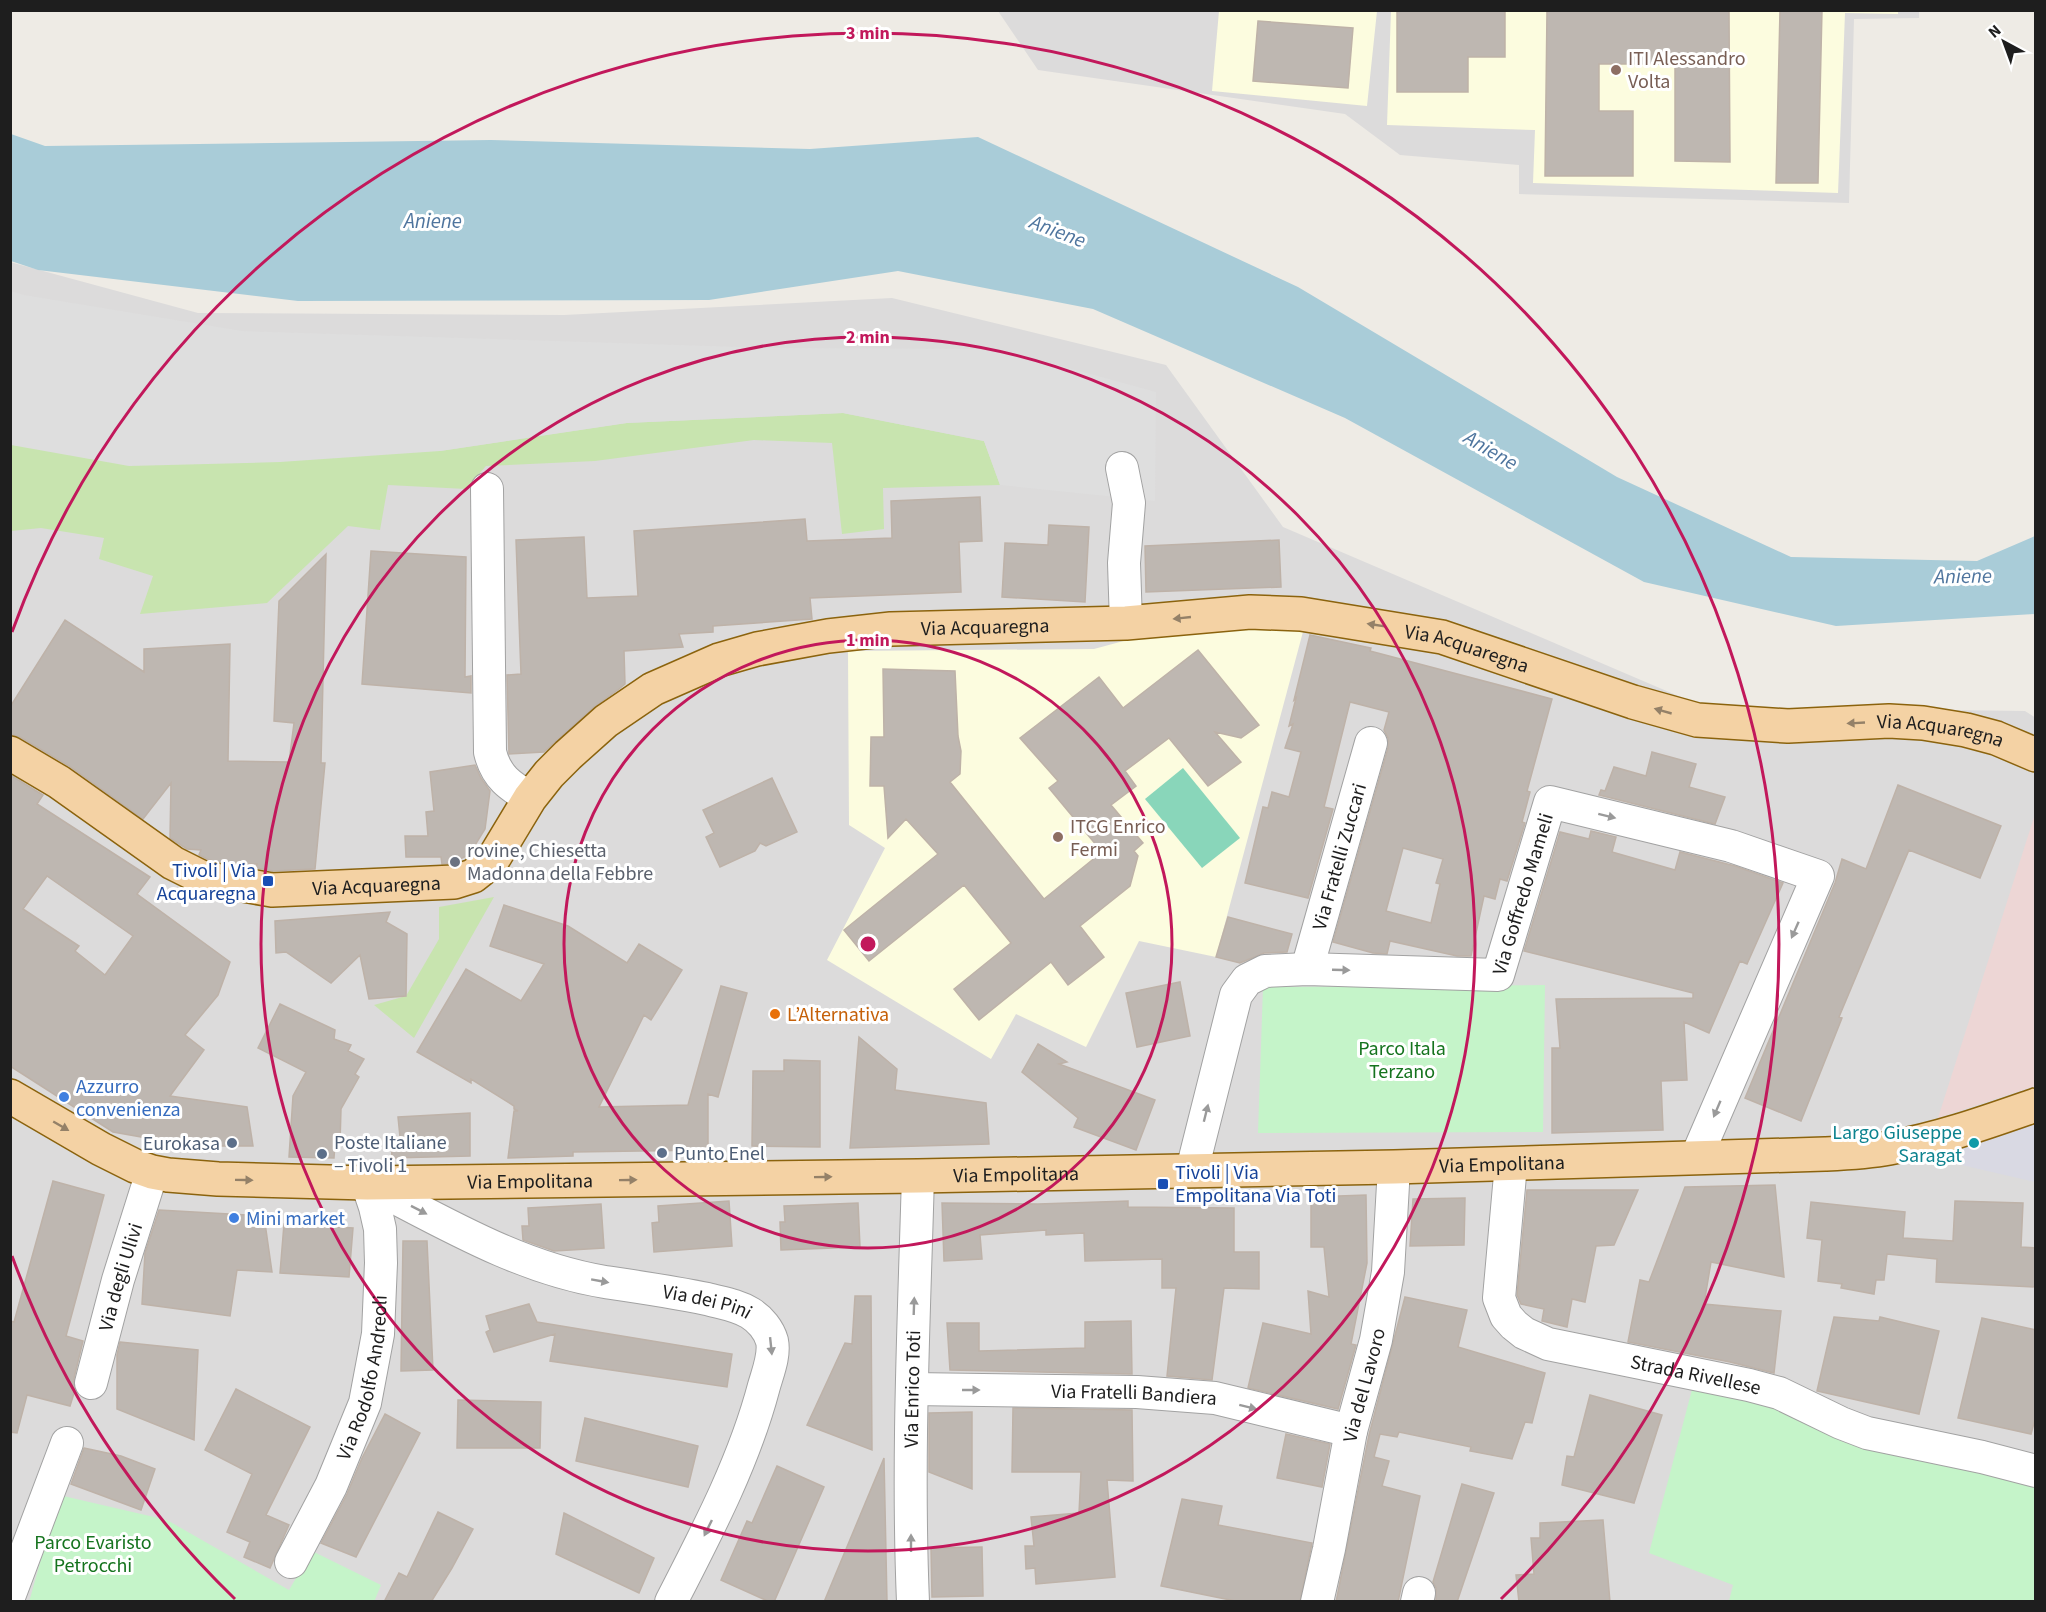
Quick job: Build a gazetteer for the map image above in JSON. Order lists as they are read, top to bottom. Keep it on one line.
{"streets":{"main road":["Via Acquaregna","Via Empolitana"],"street":["Via Fratelli Zuccari","Via Goffredo Mameli","Via degli Ulivi","Via dei Pini","Strada Rivellese","Via Rodolfo Andreoli","Via del Lavoro","Via Enrico Toti","Via Fratelli Bandiera"]},"crossings":[["Via Fratelli Zuccari","Via Goffredo Mameli"],["Via Goffredo Mameli","Via Empolitana"],["Via Empolitana","Via degli Ulivi"],["Via Empolitana","Via dei Pini"],["Via Empolitana","Strada Rivellese"],["Via Empolitana","Via Rodolfo Andreoli"],["Via Empolitana","Via del Lavoro"],["Via Empolitana","Via Enrico Toti"],["Via dei Pini","Via Rodolfo Andreoli"],["Via del Lavoro","Via Fratelli Bandiera"],["Via Enrico Toti","Via Fratelli Bandiera"]],"one_way":["Via Acquaregna","Via Empolitana","Via Enrico Toti","Via Fratelli Bandiera"],"water":["Aniene"],"parks":["Parco Itala Terzano","Parco Evaristo Petrocchi"],"places":{"other":["ITI Alessandro Volta","ITCG Enrico Fermi","rovine, Chiesetta Madonna della Febbre","L’Alternativa","Azzurro convenienza","Eurokasa","Largo Giuseppe Saragat","Punto Enel","Poste Italiane – Tivoli 1","Mini market"],"transit":["Tivoli | Via Acquaregna","Tivoli | Via Empolitana Via Toti"]},"north":"top left","rings":["3 min","2 min","1 min"]}
